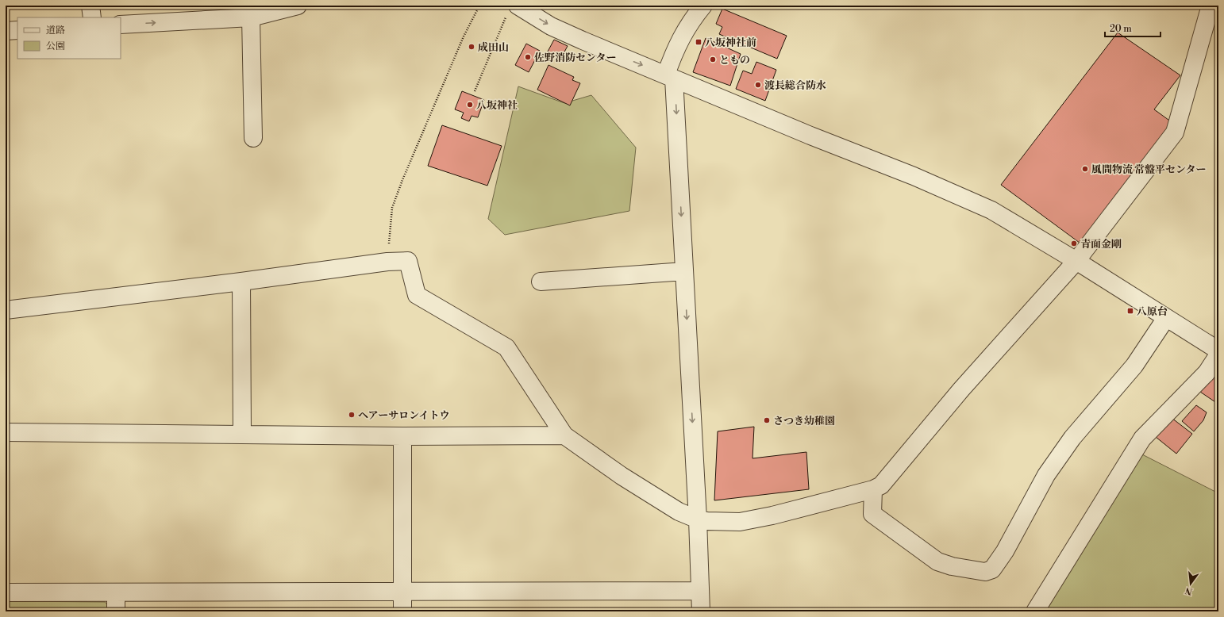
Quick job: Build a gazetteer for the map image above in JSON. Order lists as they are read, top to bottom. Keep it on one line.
{"places":{"transit":["八坂神社前","八原台"],"other":["成田山","佐野消防センター","ともの","渡長総合防水","八坂神社","風間物流 常盤平センター","青面金剛","ヘアーサロンイトウ","さつき幼稚園"]},"legend":["道路","公園"],"scale_bar":"20 m","north":"bottom"}
